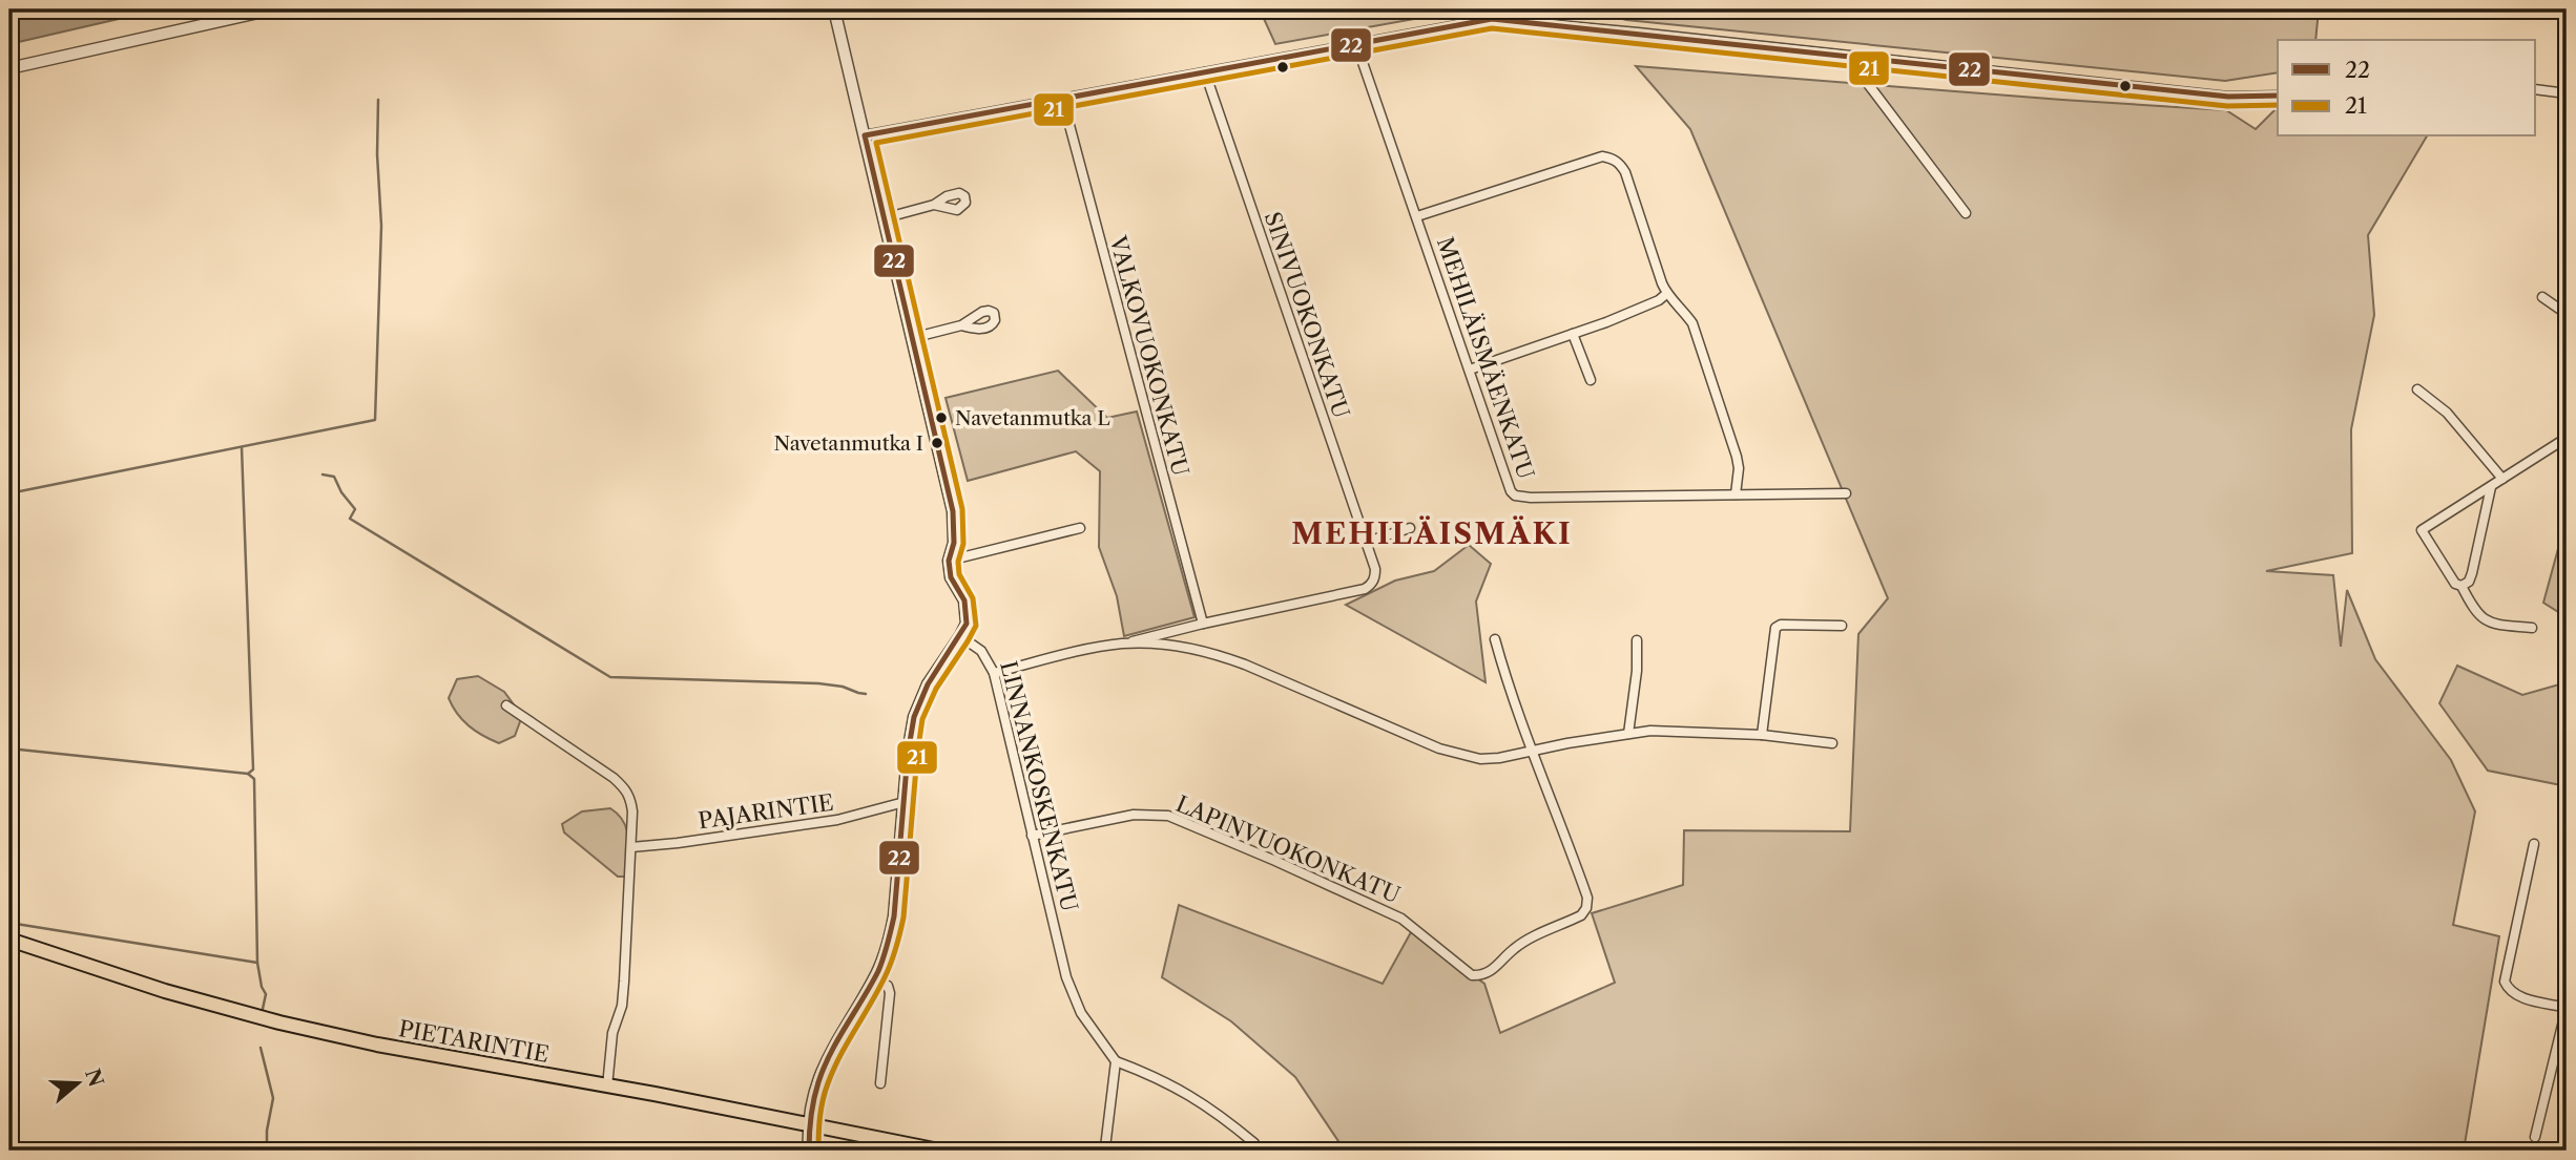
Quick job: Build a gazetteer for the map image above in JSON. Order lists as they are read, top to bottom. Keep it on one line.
{"streets":{"main road":["PIETARINTIE"],"street":["SINIVUOKONKATU","VALKOVUOKONKATU","MEHILÄISMÄENKATU","LINNANKOSKENKATU","PAJARINTIE","LAPINVUOKONKATU"]},"crossings":[["SINIVUOKONKATU","VALKOVUOKONKATU"],["LINNANKOSKENKATU","LAPINVUOKONKATU"]],"districts":["MEHILÄISMÄKI"],"places":["Navetanmutka L","Navetanmutka I"],"lines":["transit line 22","transit line 21"],"legend":["22","21"],"north":"right"}
